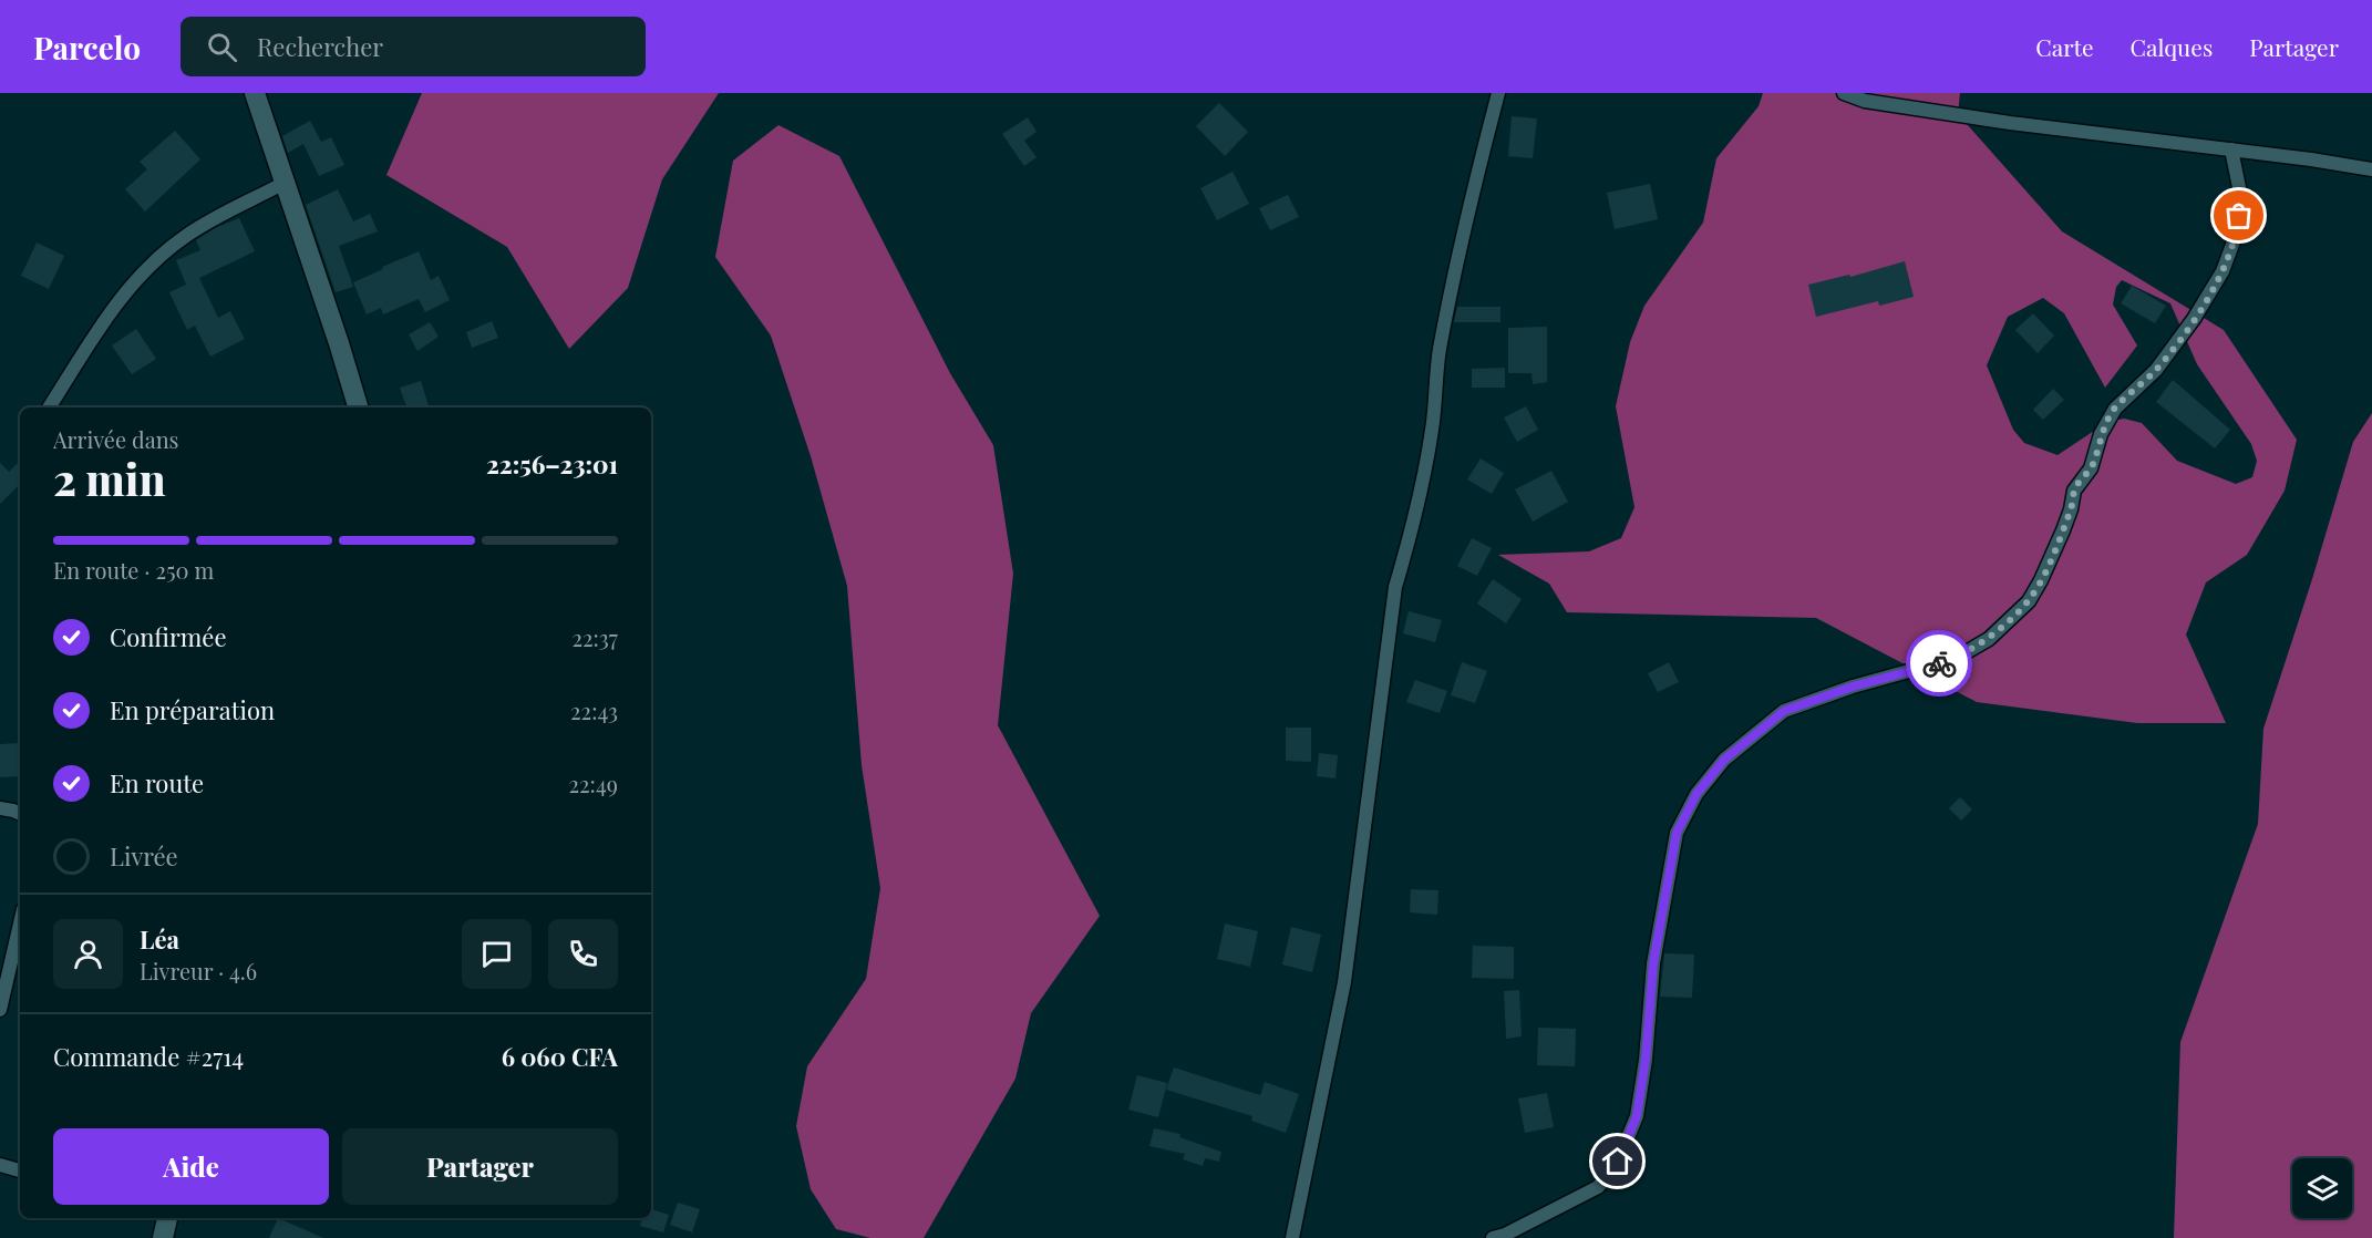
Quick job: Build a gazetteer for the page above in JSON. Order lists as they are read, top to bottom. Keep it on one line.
{"page":{"header":"Parcelo","search":"Rechercher","nav":["Carte","Calques","Partager"],"heading":["2 min","Arrivée dans","22:56–23:01"],"panel":["Léa","Livreur · 4.6","Commande #2714","6 060 CFA"],"bar":"En route · 250 m","list":[["Confirmée","22:37"],["En préparation","22:43"],["En route","22:49"],"Livrée"],"buttons":["Aide","Partager"]}}
